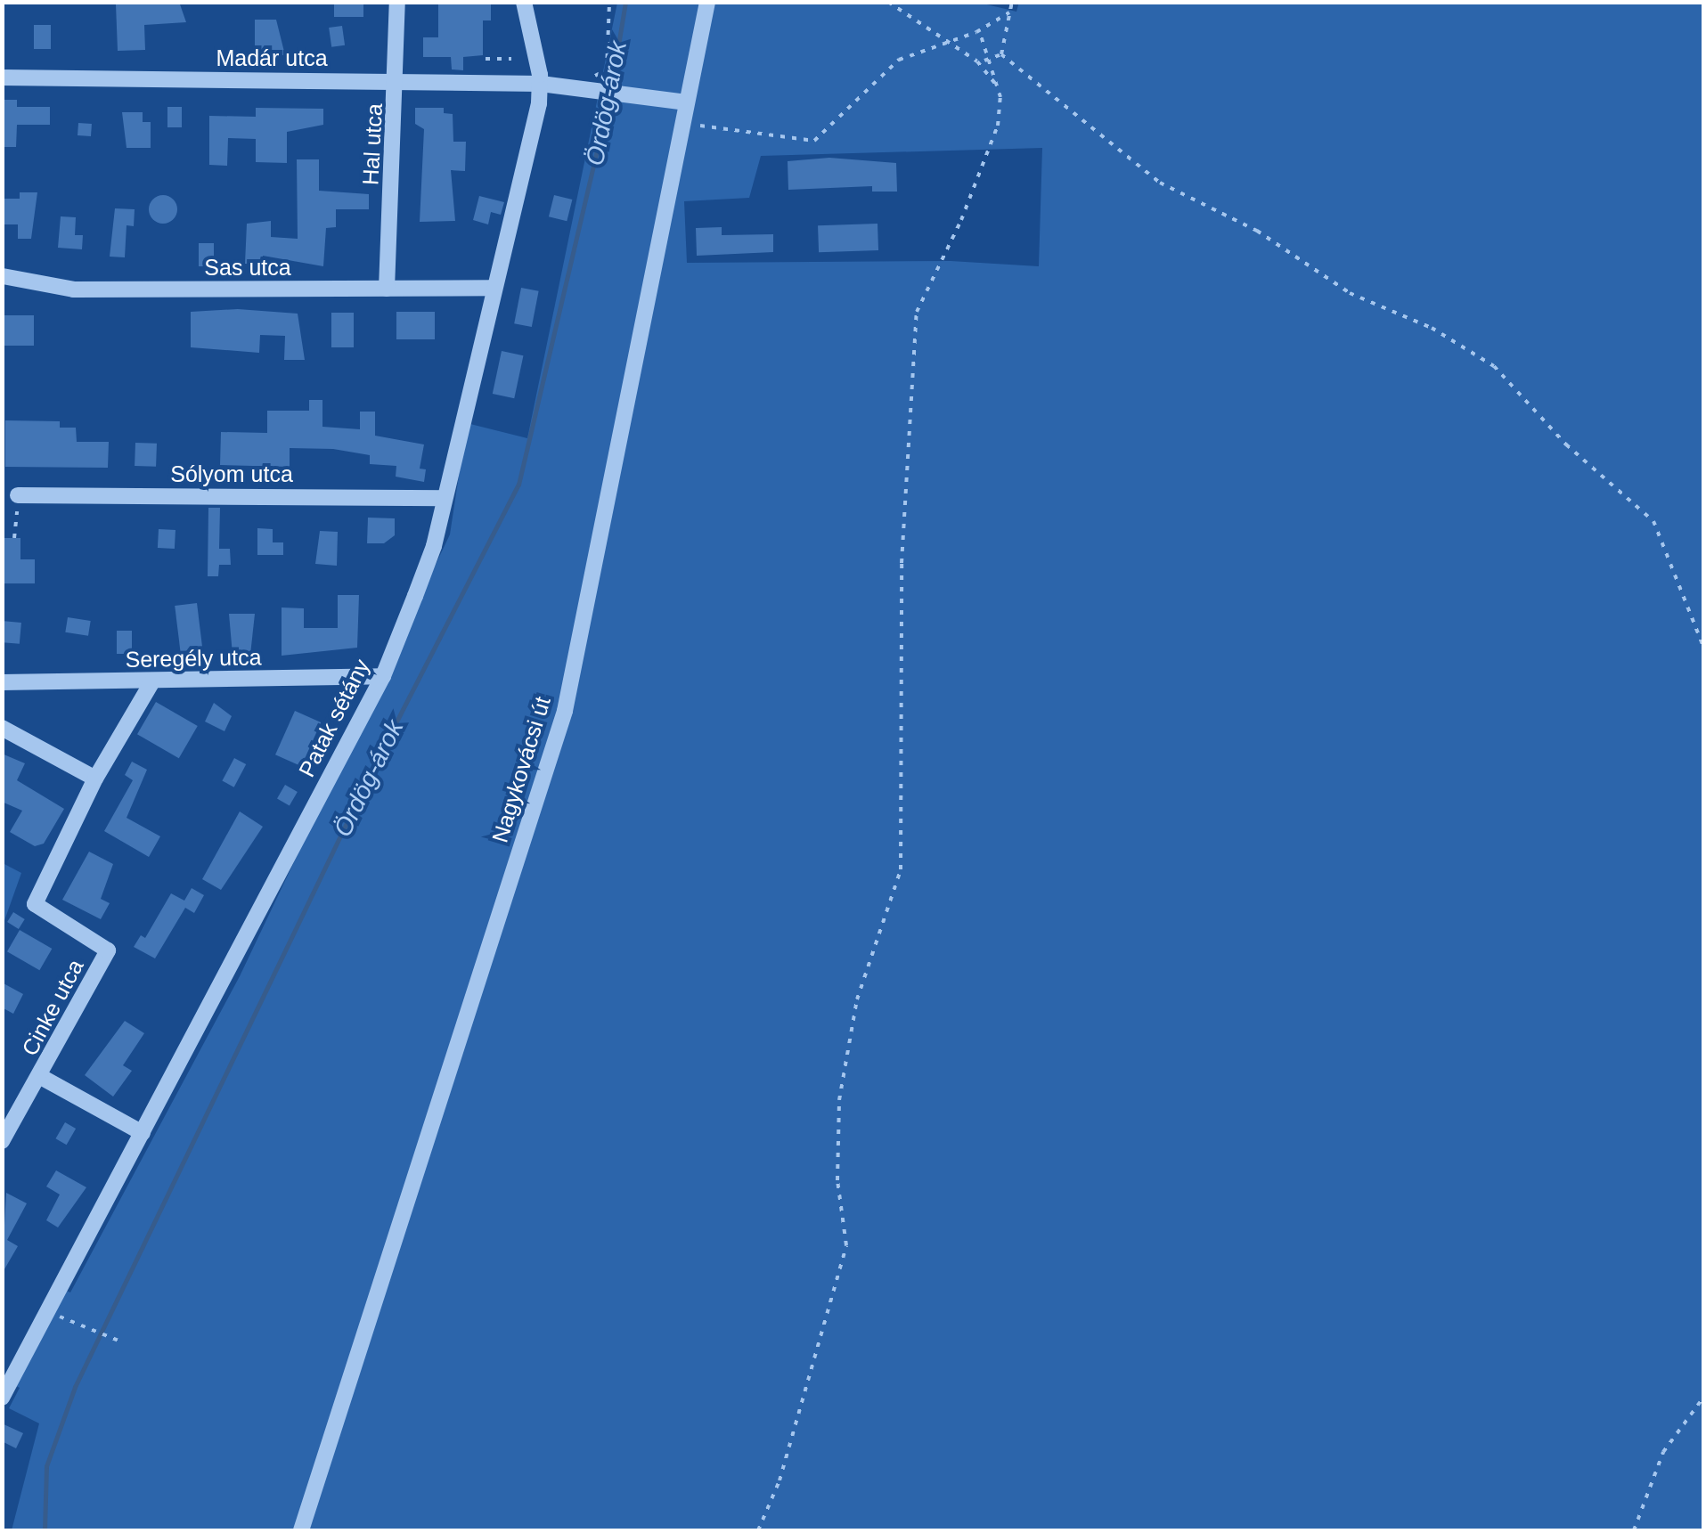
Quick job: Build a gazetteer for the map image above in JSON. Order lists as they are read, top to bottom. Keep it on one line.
{"streets":{"street":["Madár utca","Hal utca","Sas utca","Sólyom utca","Seregély utca","Patak sétány","Nagykovácsi út","Cinke utca"]},"crossings":[["Madár utca","Hal utca"],["Madár utca","Patak sétány"],["Madár utca","Nagykovácsi út"],["Hal utca","Sas utca"],["Sas utca","Patak sétány"],["Sólyom utca","Patak sétány"],["Seregély utca","Patak sétány"],["Seregély utca","Cinke utca"]],"water":["Ördög-árok"]}
